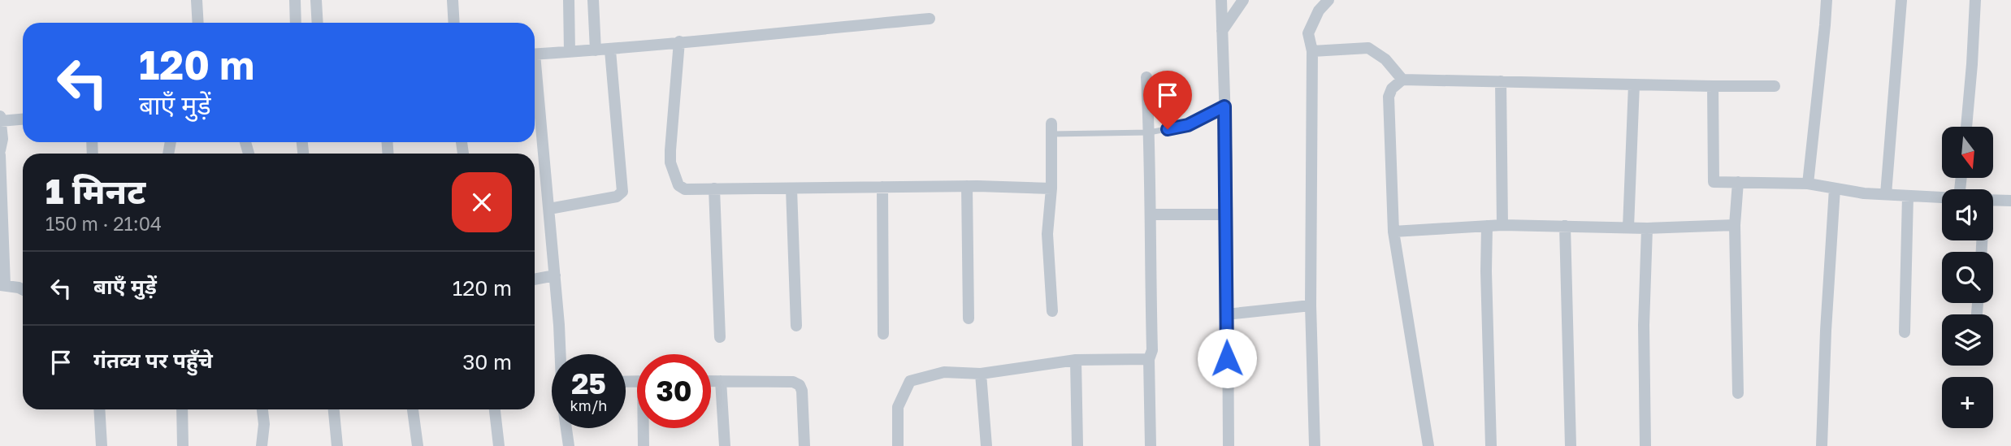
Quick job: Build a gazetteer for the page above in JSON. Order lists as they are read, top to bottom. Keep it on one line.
{"north":"bottom","page":{"turn":["120 m","बाएँ मुड़ें"],"map_buttons":"+","heading":["1 मिनट","150 m · 21:04"],"list":[{"name":"बाएँ मुड़ें","value":"120 m"},{"name":"गंतव्य पर पहुँचे","value":"30 m"}],"speed":"25 km/h","limit":"30"}}
